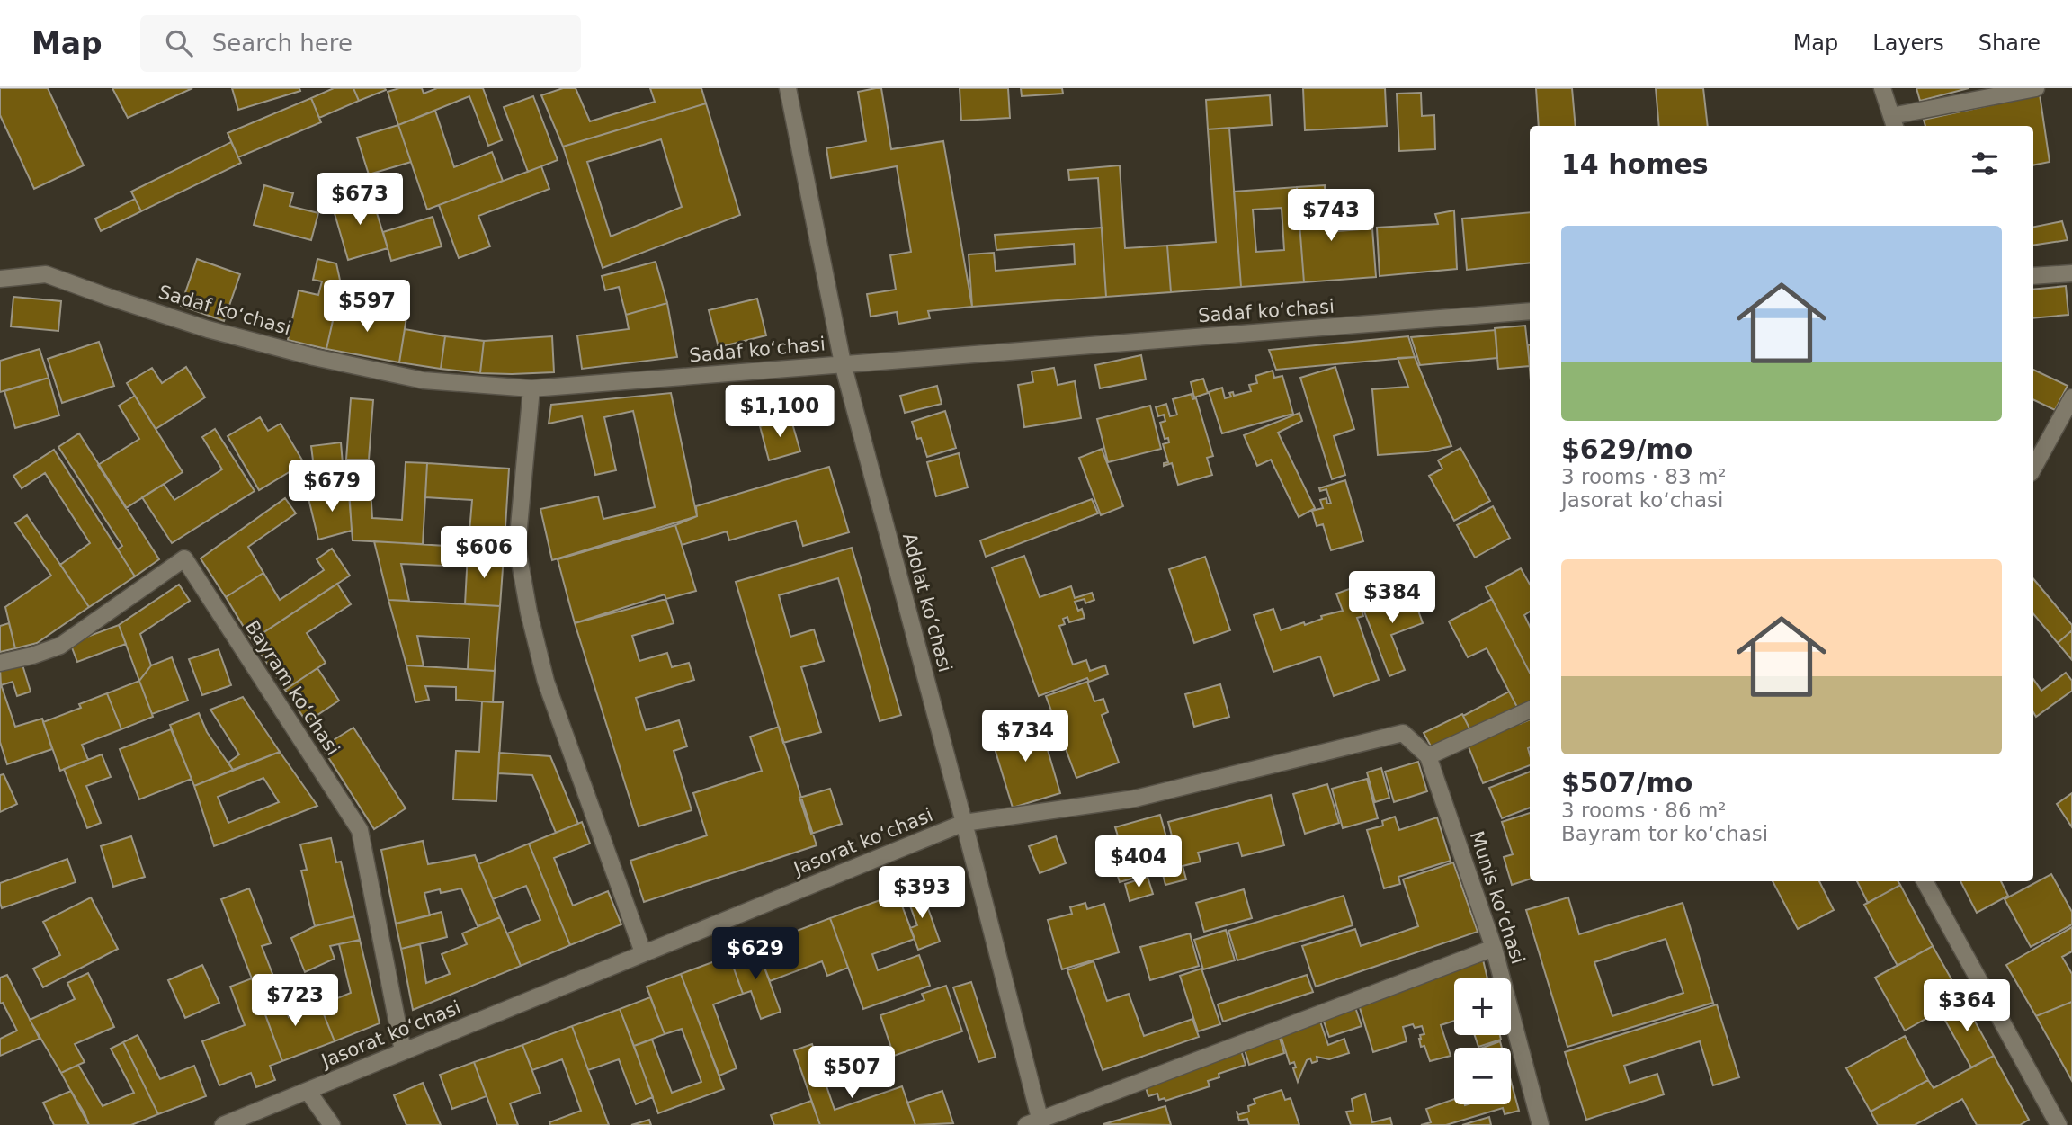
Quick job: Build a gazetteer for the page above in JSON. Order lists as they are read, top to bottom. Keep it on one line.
{"streets":{"street":["Sadaf koʻchasi","Adolat koʻchasi","Bayram koʻchasi","Jasorat koʻchasi","Munis koʻchasi"]},"crossings":[["Sadaf koʻchasi","Adolat koʻchasi"],["Adolat koʻchasi","Jasorat koʻchasi"],["Bayram koʻchasi","Jasorat koʻchasi"],["Jasorat koʻchasi","Munis koʻchasi"]],"page":{"header":"Map","search":"Search here","nav":["Map","Layers","Share"],"heading":"14 homes","price":["$673","$743","$597","$1,100","$679","$606","$384","$734","$404","$393","$629","$723","$364","$507"],"list":[{"name":"$629/mo","note":"3 rooms · 83 m² · Jasorat koʻchasi"},{"name":"$507/mo","note":"3 rooms · 86 m² · Bayram tor koʻchasi"}],"map_buttons":["+","−"]}}
